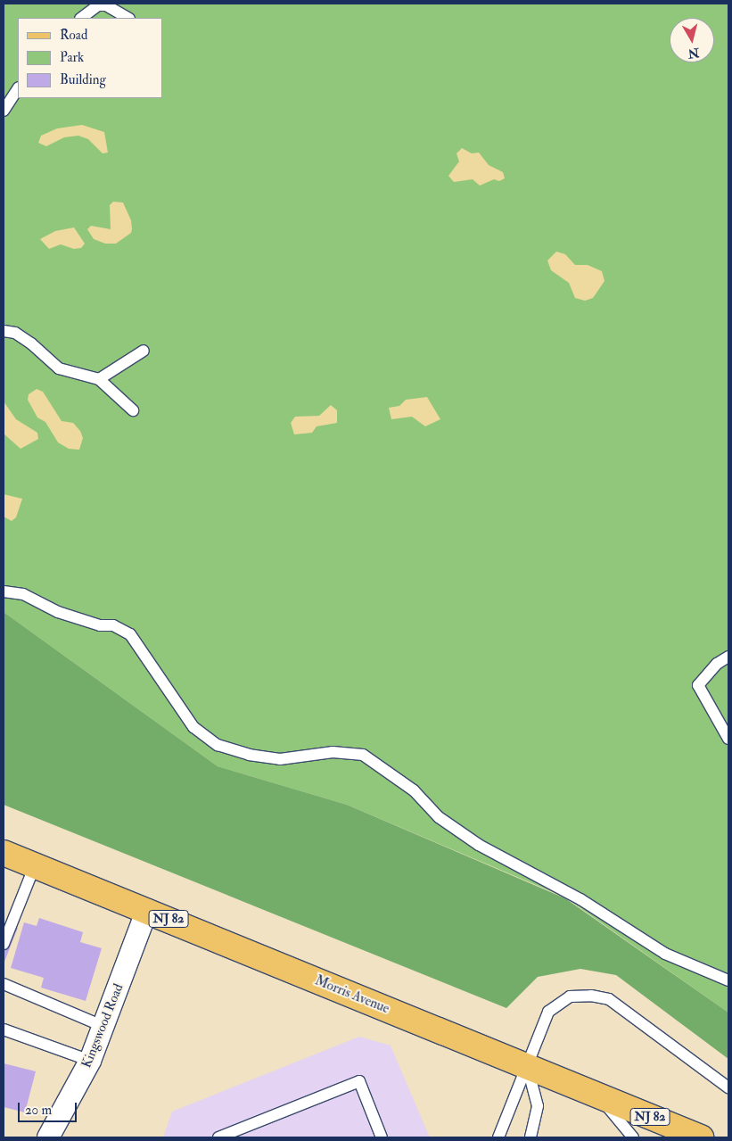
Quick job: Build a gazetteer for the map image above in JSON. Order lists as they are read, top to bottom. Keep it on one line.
{"streets":{"main road":["NJ 82","Morris Avenue"],"street":["Kingswood Road"]},"crossings":[["Morris Avenue","Kingswood Road"]],"legend":["Road","Park","Building"],"scale_bar":"20 m","north":"bottom"}
